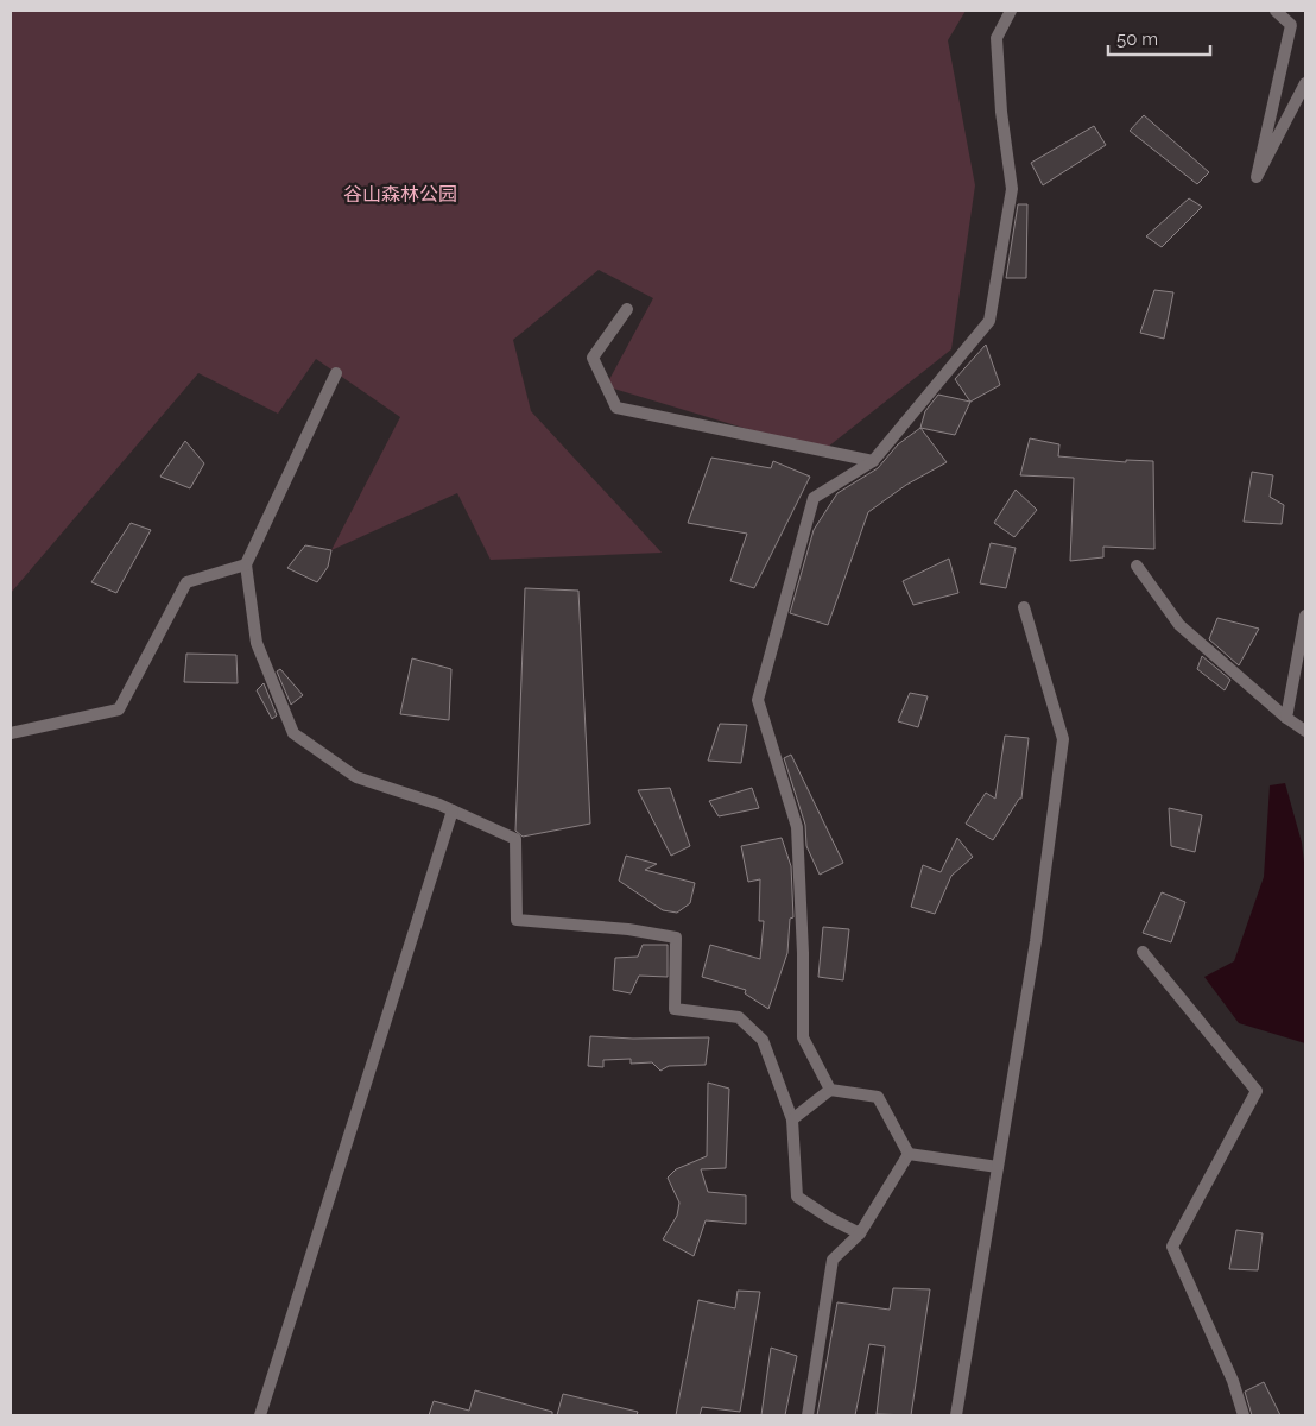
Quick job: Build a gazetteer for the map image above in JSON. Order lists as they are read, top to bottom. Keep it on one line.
{"parks":["谷山森林公园"],"scale_bar":"50 m"}
